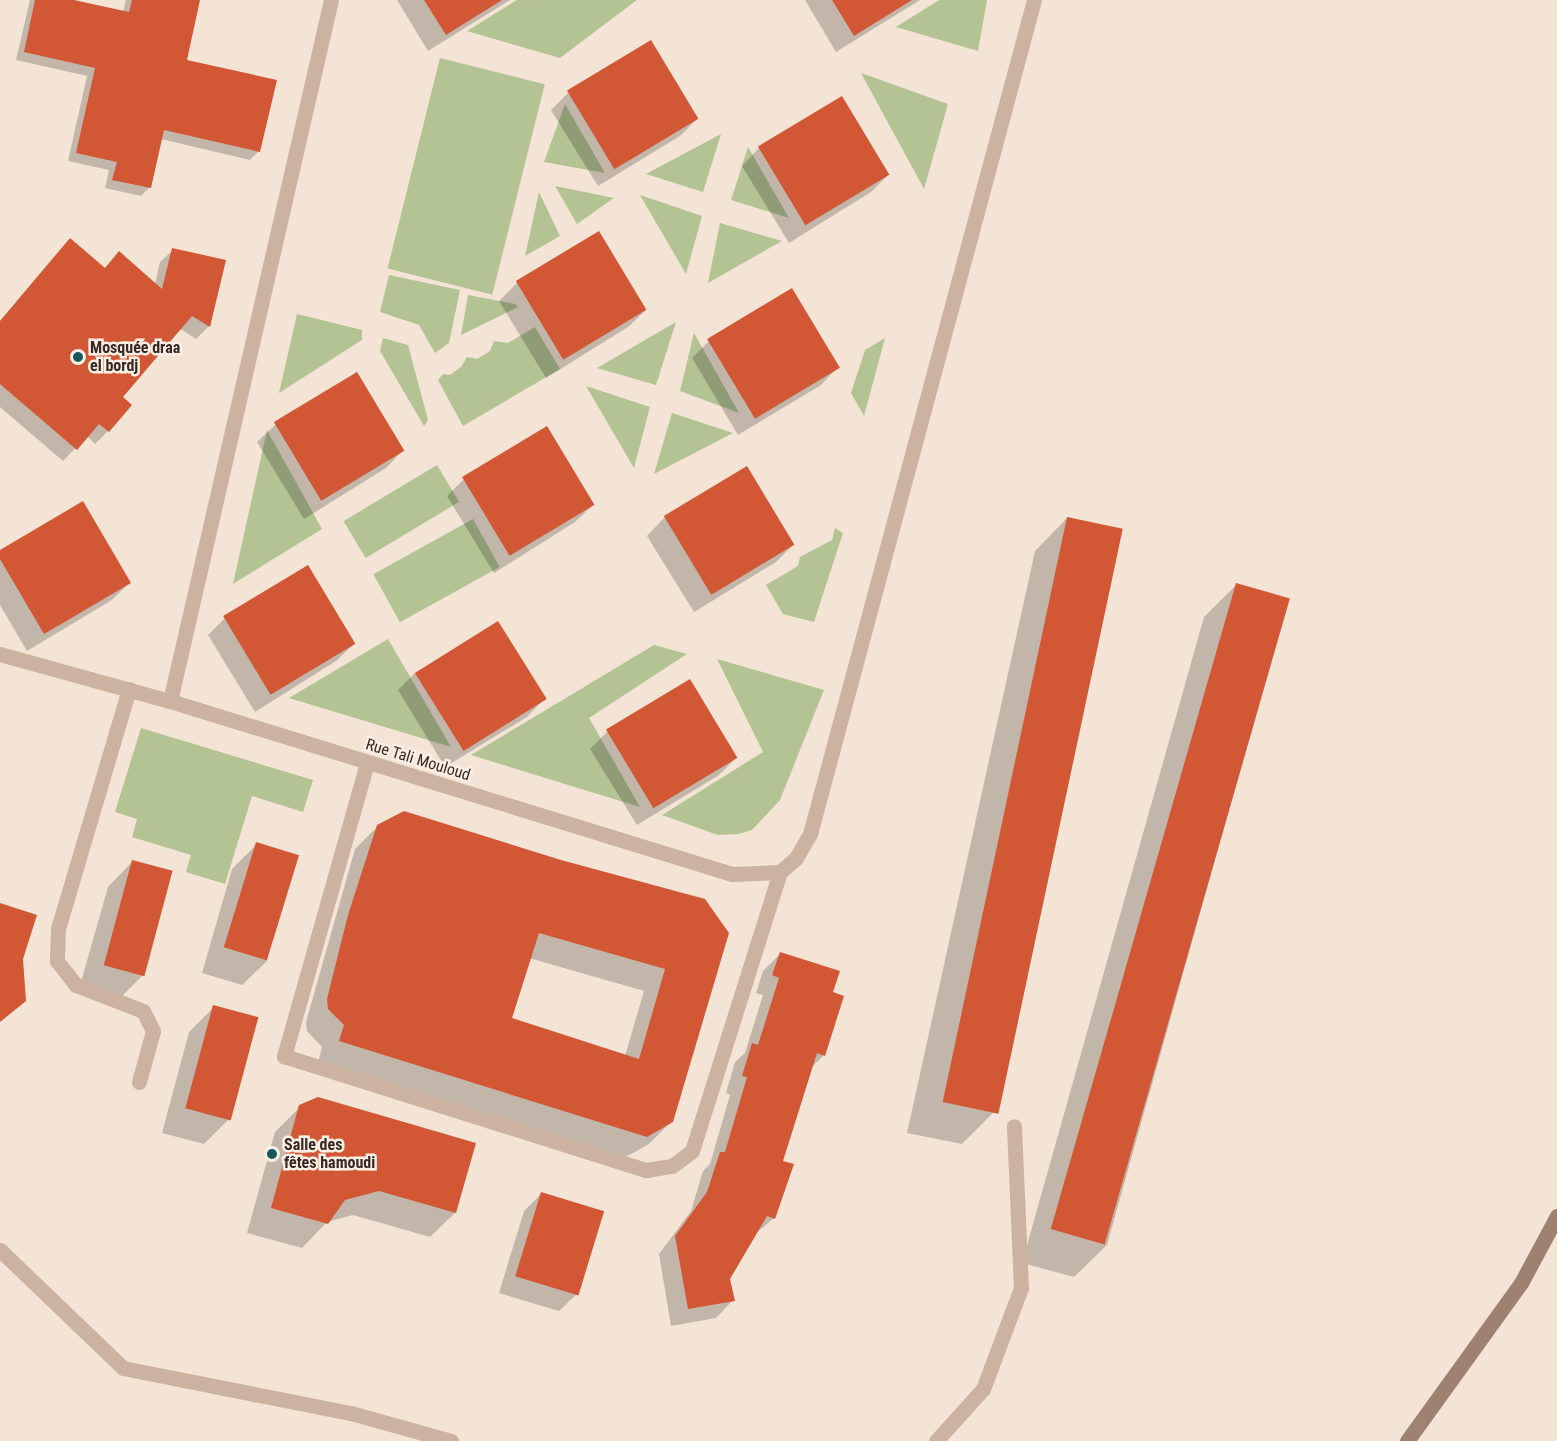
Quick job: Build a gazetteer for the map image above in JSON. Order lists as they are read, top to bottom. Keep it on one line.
{"streets":{"street":["Rue Tali Mouloud"]},"places":["Mosquée draa el bordj","Salle des fêtes hamoudi"]}
